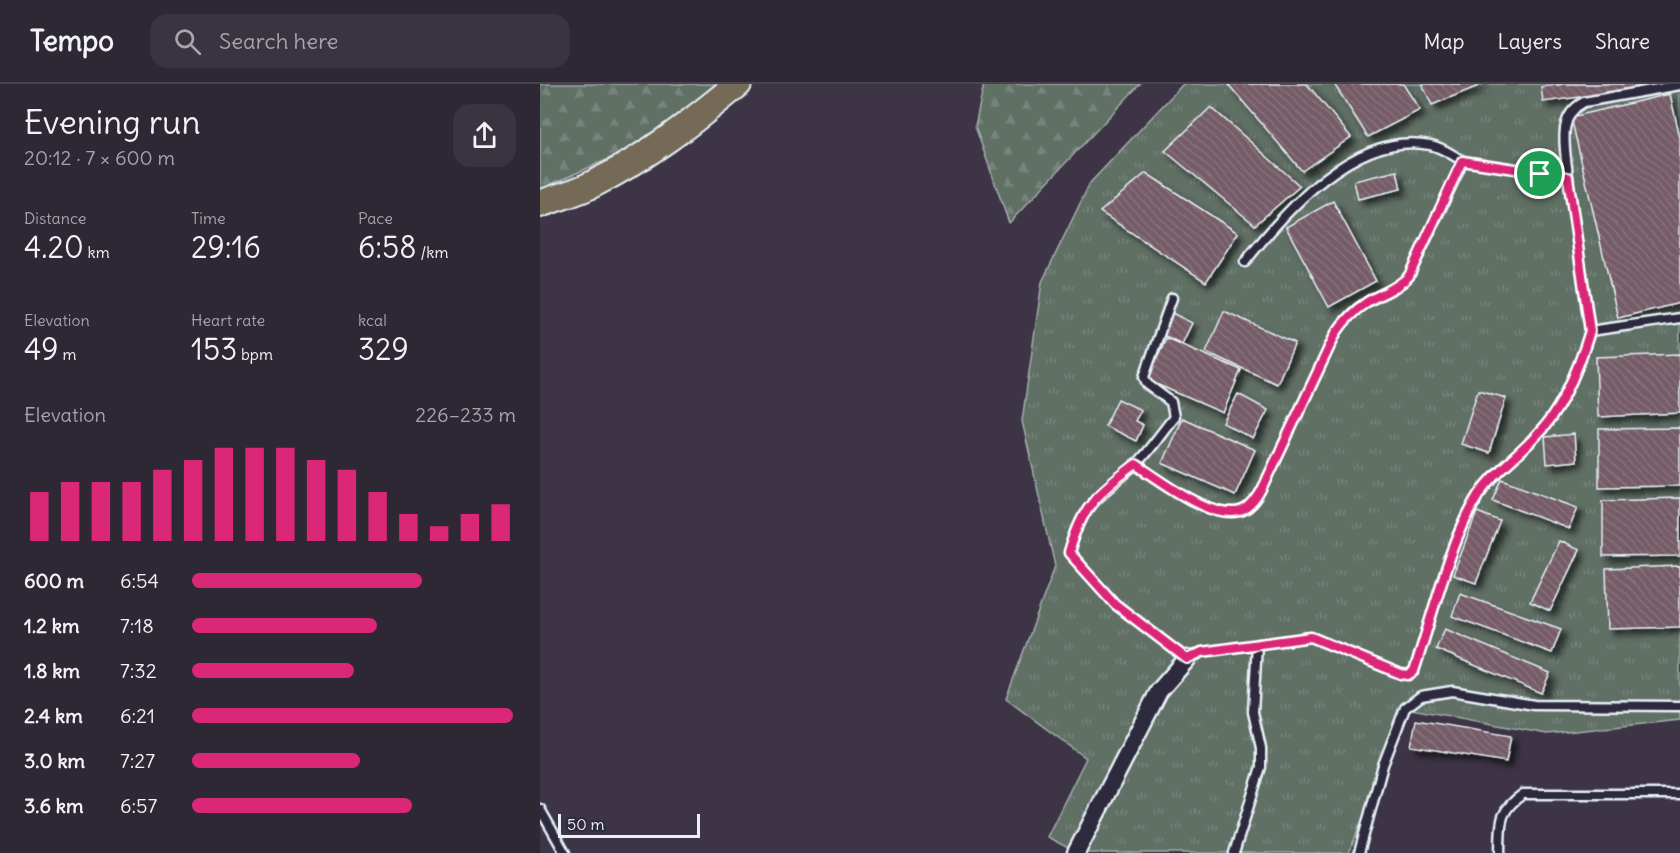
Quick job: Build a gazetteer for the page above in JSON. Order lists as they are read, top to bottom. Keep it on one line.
{"scale_bar":"50 m","page":{"header":"Tempo","search":"Search here","nav":["Map","Layers","Share"],"heading":["Evening run","20:12 · 7 × 600 m"],"stats":[["Distance","4.20 km"],["Time","29:16"],["Pace","6:58 /km"],["Elevation","49 m"],["Heart rate","153 bpm"],["kcal","329"]],"chart":["Elevation","226–233 m"],"list":[{"name":"600 m","note":"6:54"},{"name":"1.2 km","note":"7:18"},{"name":"1.8 km","note":"7:32"},{"name":"2.4 km","note":"6:21"},{"name":"3.0 km","note":"7:27"},{"name":"3.6 km","note":"6:57"}],"scale":"50 m"}}
